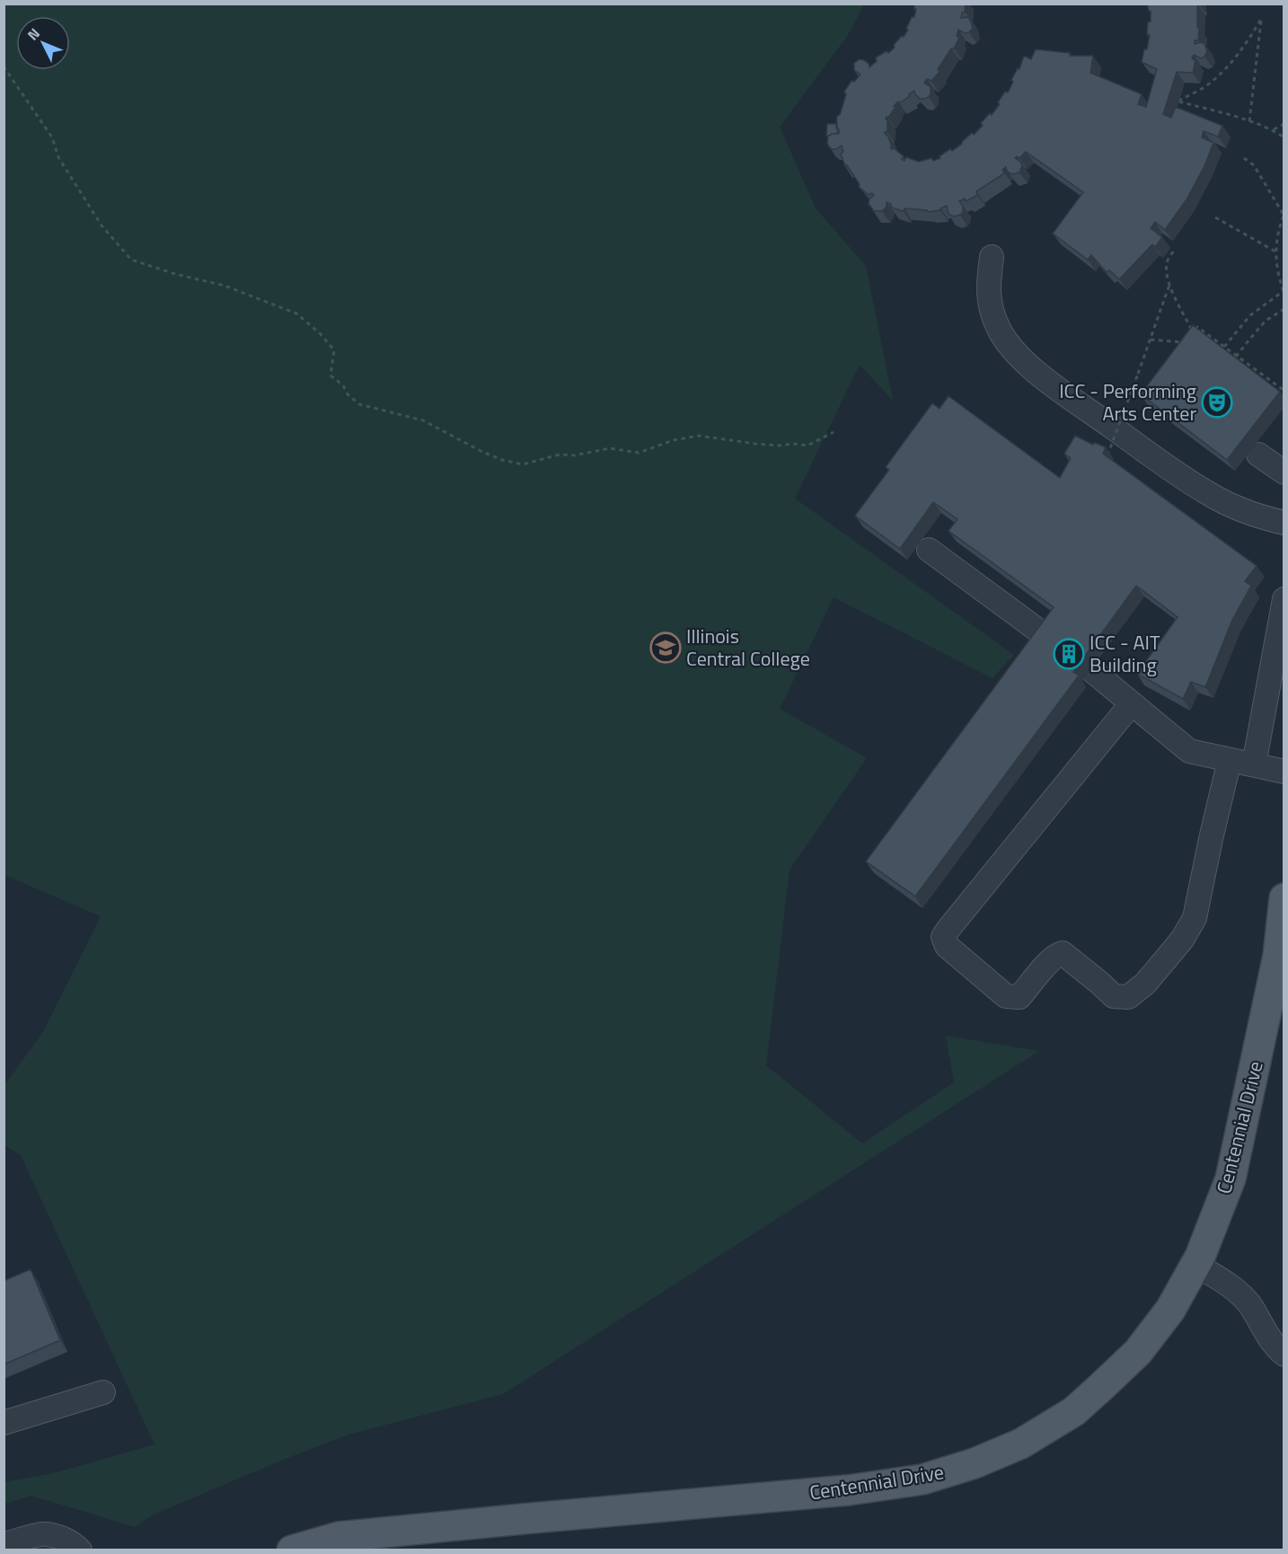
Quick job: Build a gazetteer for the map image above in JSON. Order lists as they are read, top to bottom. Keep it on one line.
{"streets":{"main road":["Centennial Drive"]},"places":{"theatre":["ICC - Performing Arts Center"],"school or university":["Illinois Central College"],"building":["ICC - AIT Building"]},"north":"top left"}
